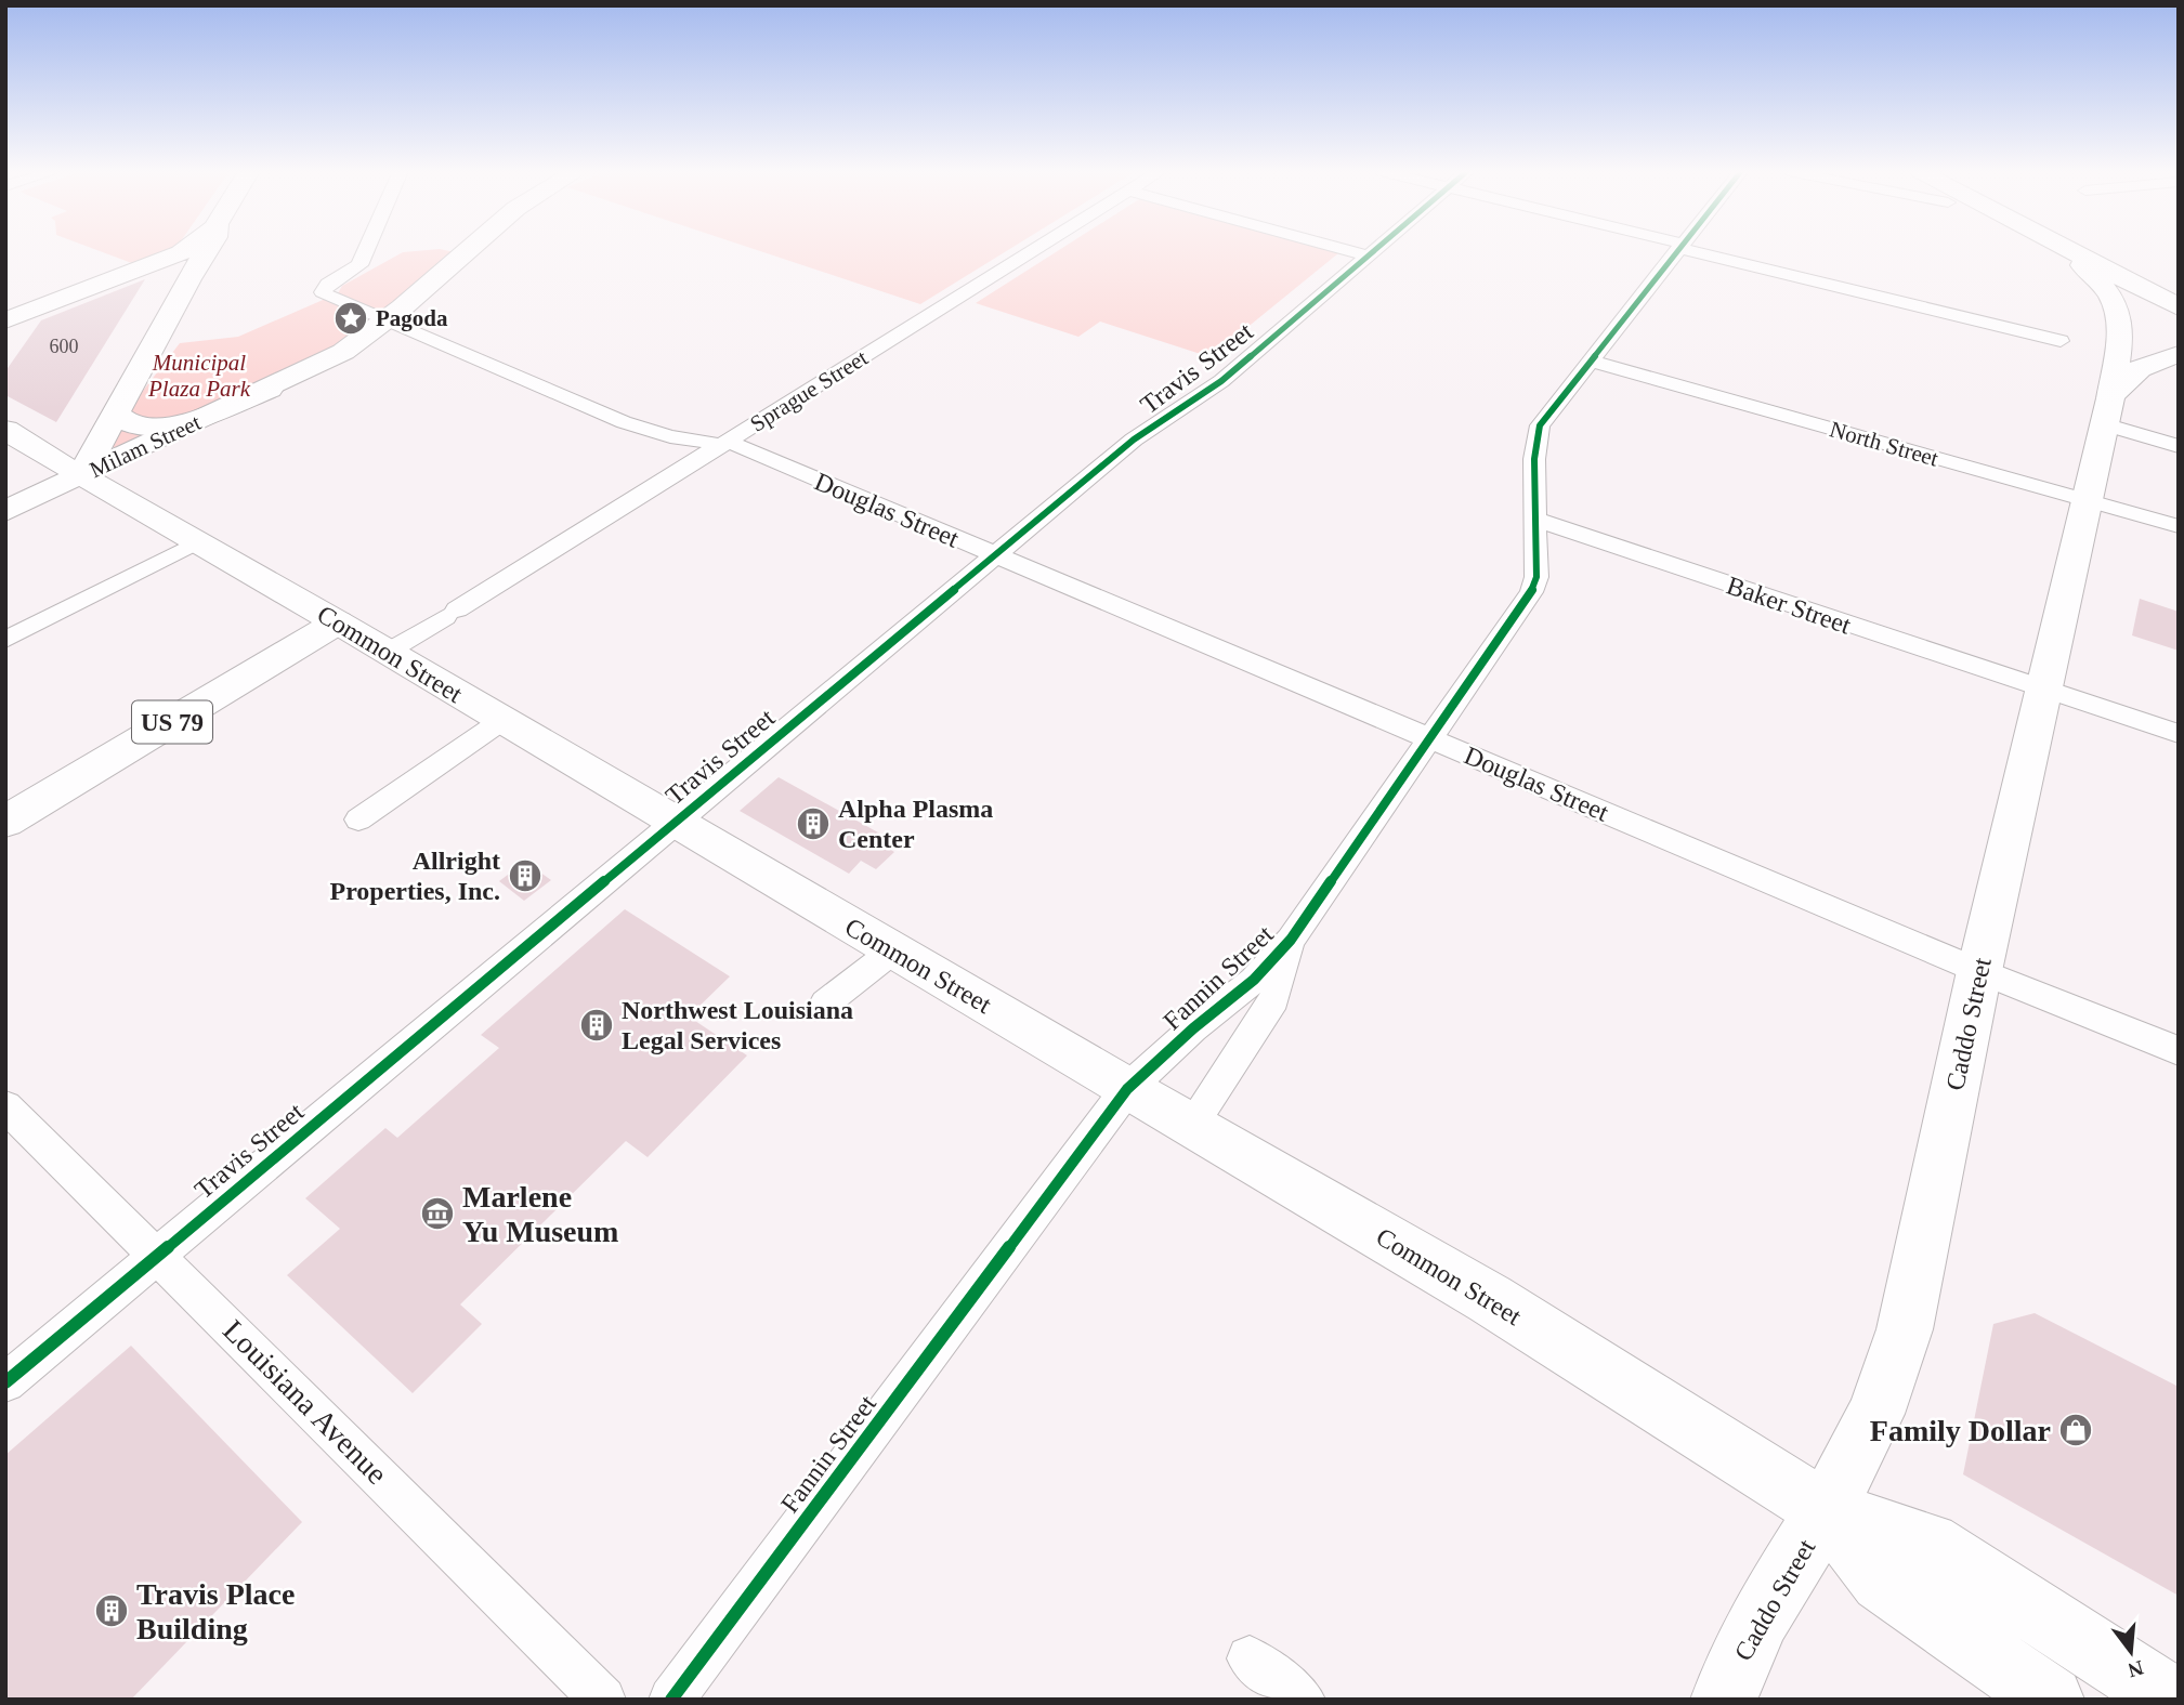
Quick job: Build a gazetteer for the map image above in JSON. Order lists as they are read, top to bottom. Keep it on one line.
{"streets":{"main road":["Milam Street","Common Street","US 79","Caddo Street"],"street":["Travis Street","Sprague Street","North Street","Douglas Street","Baker Street","Fannin Street","Louisiana Avenue"]},"crossings":[["Travis Street","Douglas Street"],["Travis Street","Common Street"],["Travis Street","Louisiana Avenue"],["Sprague Street","Douglas Street"],["Sprague Street","Common Street"],["North Street","Fannin Street"],["North Street","Caddo Street"],["Milam Street","Douglas Street"],["Milam Street","Common Street"],["Douglas Street","Fannin Street"],["Douglas Street","Caddo Street"],["Baker Street","Fannin Street"],["Baker Street","Caddo Street"],["Common Street","US 79"],["Common Street","Fannin Street"],["Common Street","Caddo Street"]],"parks":["Municipal Plaza Park"],"places":{"place":["Pagoda"],"building":["Alpha Plasma Center","Allright Properties, Inc.","Northwest Louisiana Legal Services","Travis Place Building"],"museum":["Marlene Yu Museum"],"shop":["Family Dollar"]},"house_numbers":["600"],"north":"bottom"}
